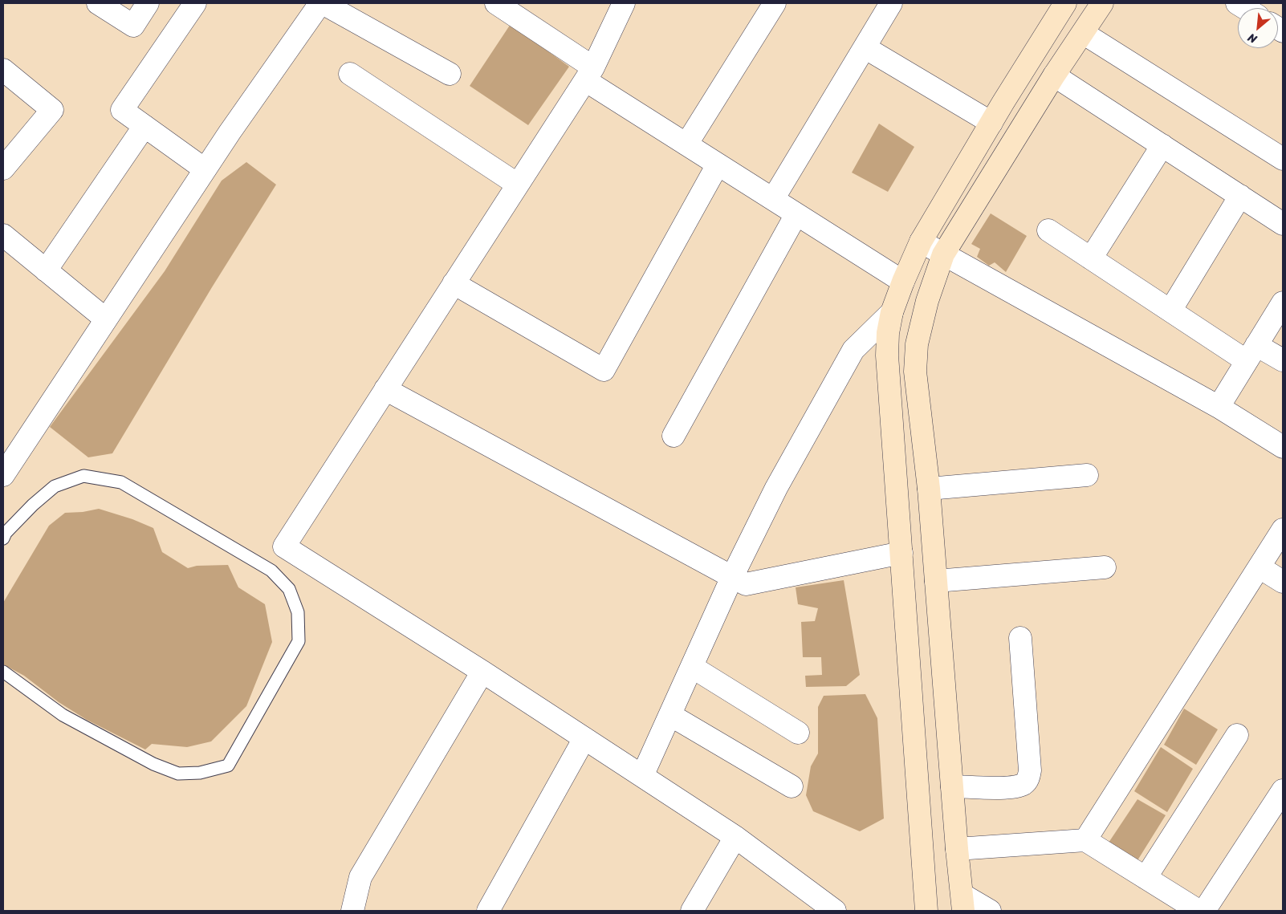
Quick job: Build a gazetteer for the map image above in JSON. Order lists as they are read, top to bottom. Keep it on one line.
{"north":"bottom left"}
